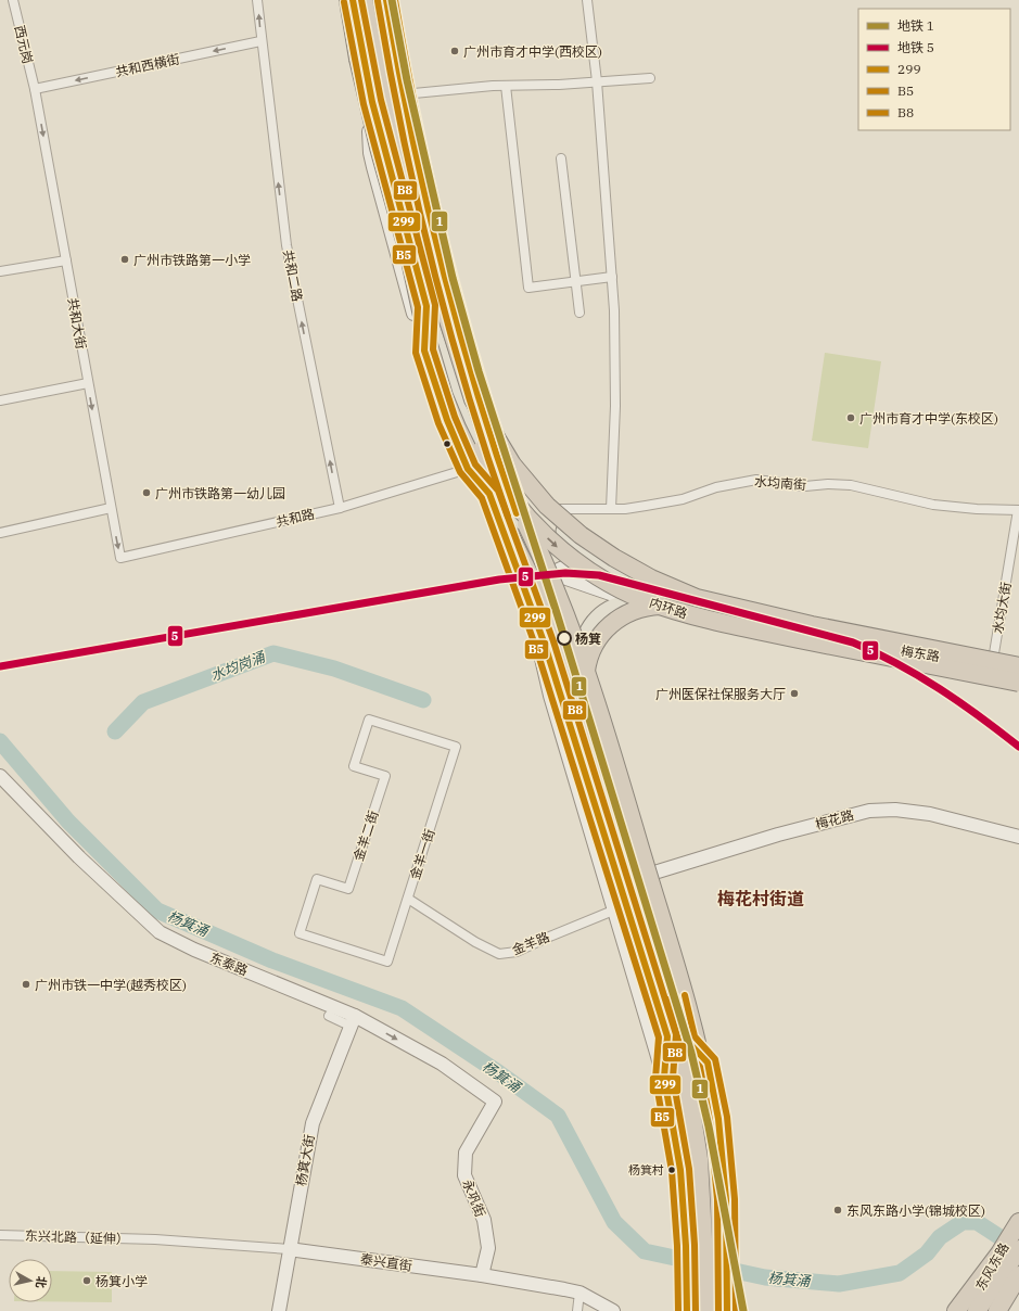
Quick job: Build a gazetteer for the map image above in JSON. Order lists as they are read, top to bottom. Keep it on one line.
{"streets":{"highway":["内环路","东风东路"],"street":["西元岗","共和西横街","共和二路","共和大街","水均南街","共和路","水均大街","梅东路","梅花路","金羊二街","金羊一街","金羊路","东泰路","杨箕大街","永巩街","东兴北路（延伸）","泰兴直街"]},"crossings":[["西元岗","共和西横街"],["西元岗","共和大街"],["共和西横街","共和二路"],["共和西横街","共和大街"],["共和二路","共和路"],["共和大街","共和路"],["水均南街","水均大街"],["金羊二街","金羊一街"],["金羊一街","金羊路"],["东泰路","杨箕大街"],["东泰路","永巩街"],["杨箕大街","泰兴直街"],["永巩街","泰兴直街"],["东兴北路（延伸）","泰兴直街"]],"one_way":["共和西横街","共和二路","共和大街"],"districts":["梅花村街道"],"water":["水均岗涌","杨箕涌"],"places":["广州市育才中学(西校区)","广州市铁路第一小学","广州市育才中学(东校区)","广州市铁路第一幼儿园","杨箕","广州医保社保服务大厅","广州市铁一中学(越秀校区)","杨箕村","东风东路小学(锦城校区)","杨箕小学"],"lines":["metro line 1","transit line 299","transit line B8","transit line B5","metro line 5"],"legend":["地铁 1","地铁 5","299","B5","B8"],"north":"right"}
